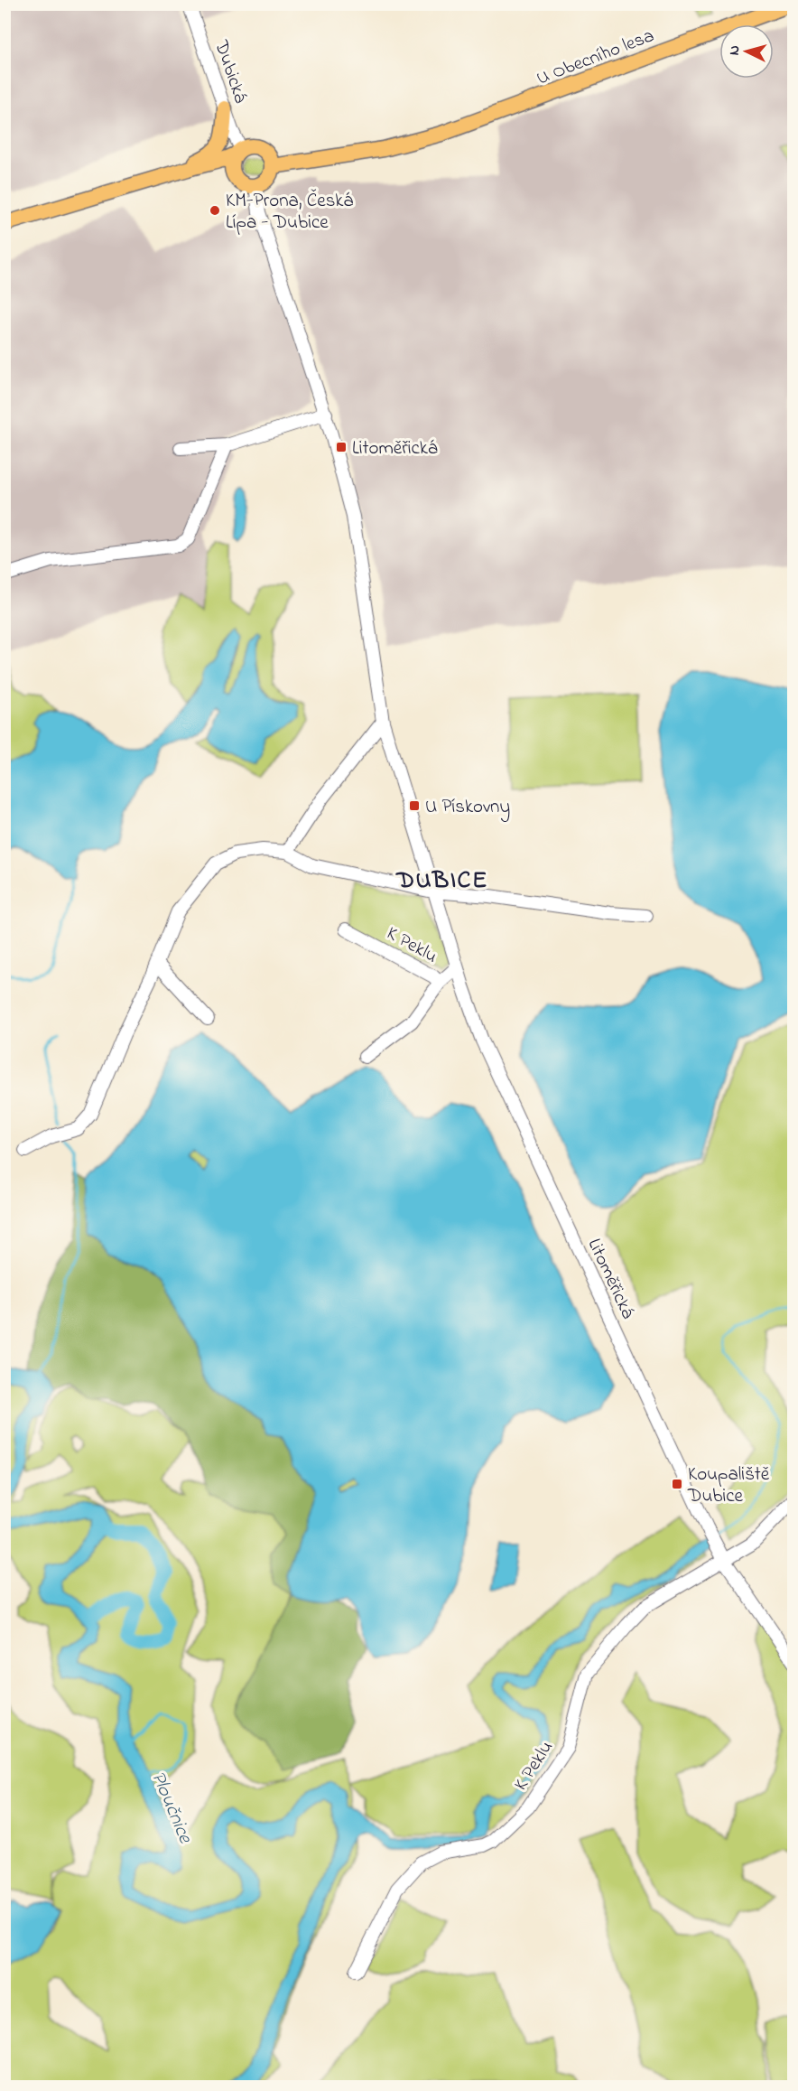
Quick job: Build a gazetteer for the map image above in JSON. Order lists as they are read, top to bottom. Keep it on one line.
{"streets":{"main road":["U Obecního lesa"],"street":["Dubická","K Peklu","Litoměřická"]},"crossings":[["U Obecního lesa","Dubická"],["U Obecního lesa","Litoměřická"],["Dubická","Litoměřická"],["K Peklu","Litoměřická"]],"districts":["DUBICE"],"water":["Ploučnice"],"places":{"other":["KM-Prona, Česká Lípa - Dubice"],"transit":["Litoměřická","U Pískovny","Koupaliště Dubice"]},"north":"left"}
